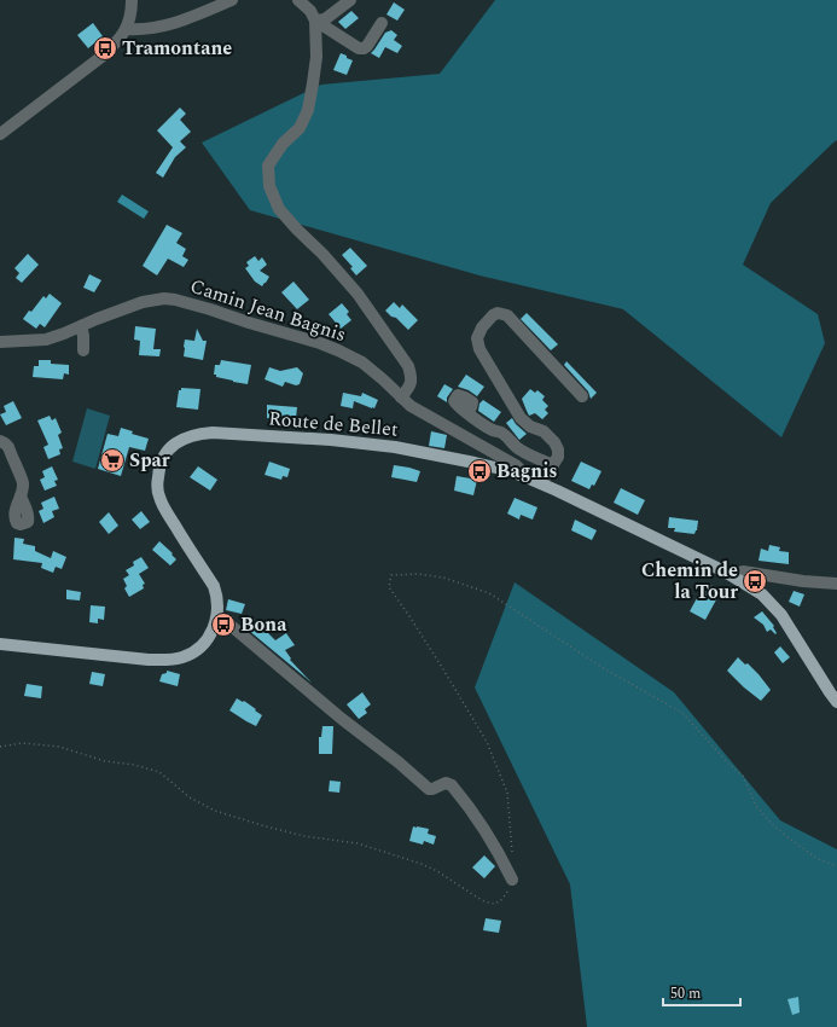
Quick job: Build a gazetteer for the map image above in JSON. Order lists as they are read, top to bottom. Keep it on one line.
{"streets":{"main road":["Route de Bellet"],"street":["Camin Jean Bagnis"]},"crossings":[["Camin Jean Bagnis","Route de Bellet"]],"places":{"bus stop":["Tramontane","Bagnis","Chemin de la Tour","Bona"],"supermarket":["Spar"]},"scale_bar":"50 m"}
